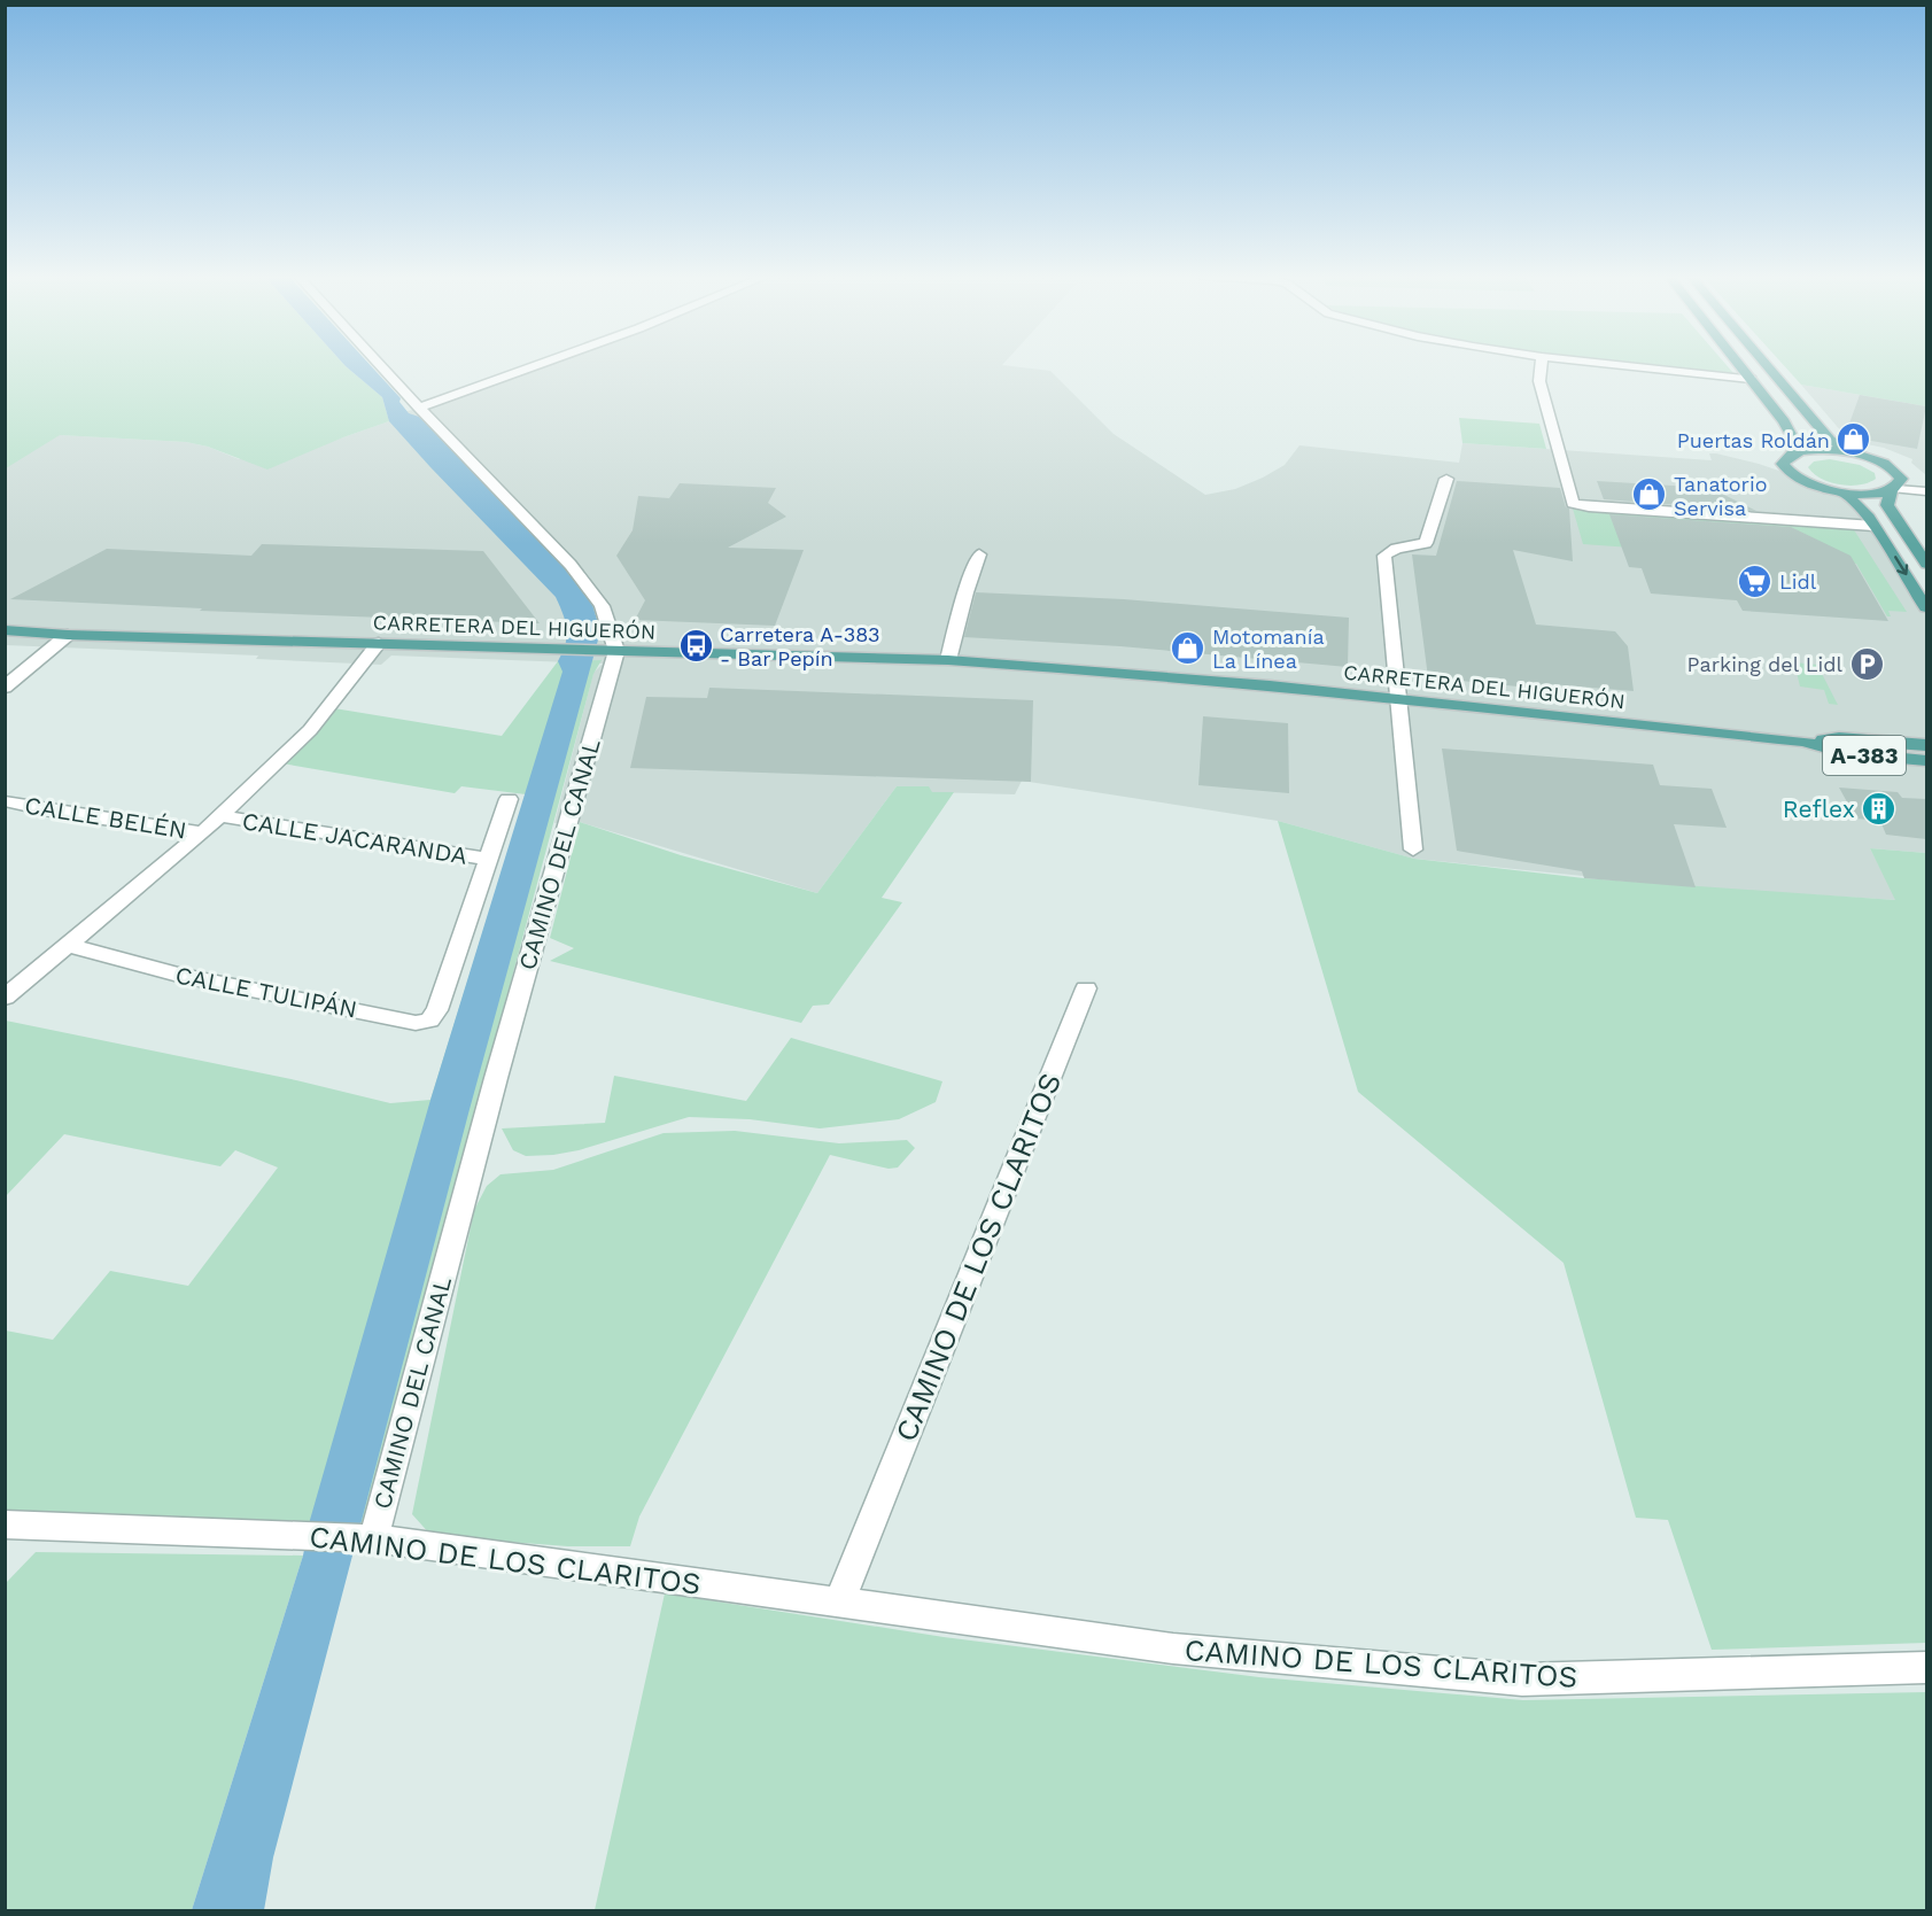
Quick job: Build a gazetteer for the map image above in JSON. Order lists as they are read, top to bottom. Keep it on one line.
{"streets":{"main road":["CARRETERA DEL HIGUERÓN","A-383"],"street":["CALLE BELÉN","CALLE JACARANDA","CAMINO DEL CANAL","CALLE TULIPÁN","CAMINO DE LOS CLARITOS"]},"crossings":[["CARRETERA DEL HIGUERÓN","A-383"],["CARRETERA DEL HIGUERÓN","CAMINO DEL CANAL"],["CALLE JACARANDA","CALLE TULIPÁN"],["CAMINO DEL CANAL","CAMINO DE LOS CLARITOS"]],"places":{"shop":["Puertas Roldán","Tanatorio Servisa","Motomanía La Línea"],"supermarket":["Lidl"],"bus stop":["Carretera A-383 - Bar Pepín"],"parking":["Parking del Lidl"],"building":["Reflex"]}}
